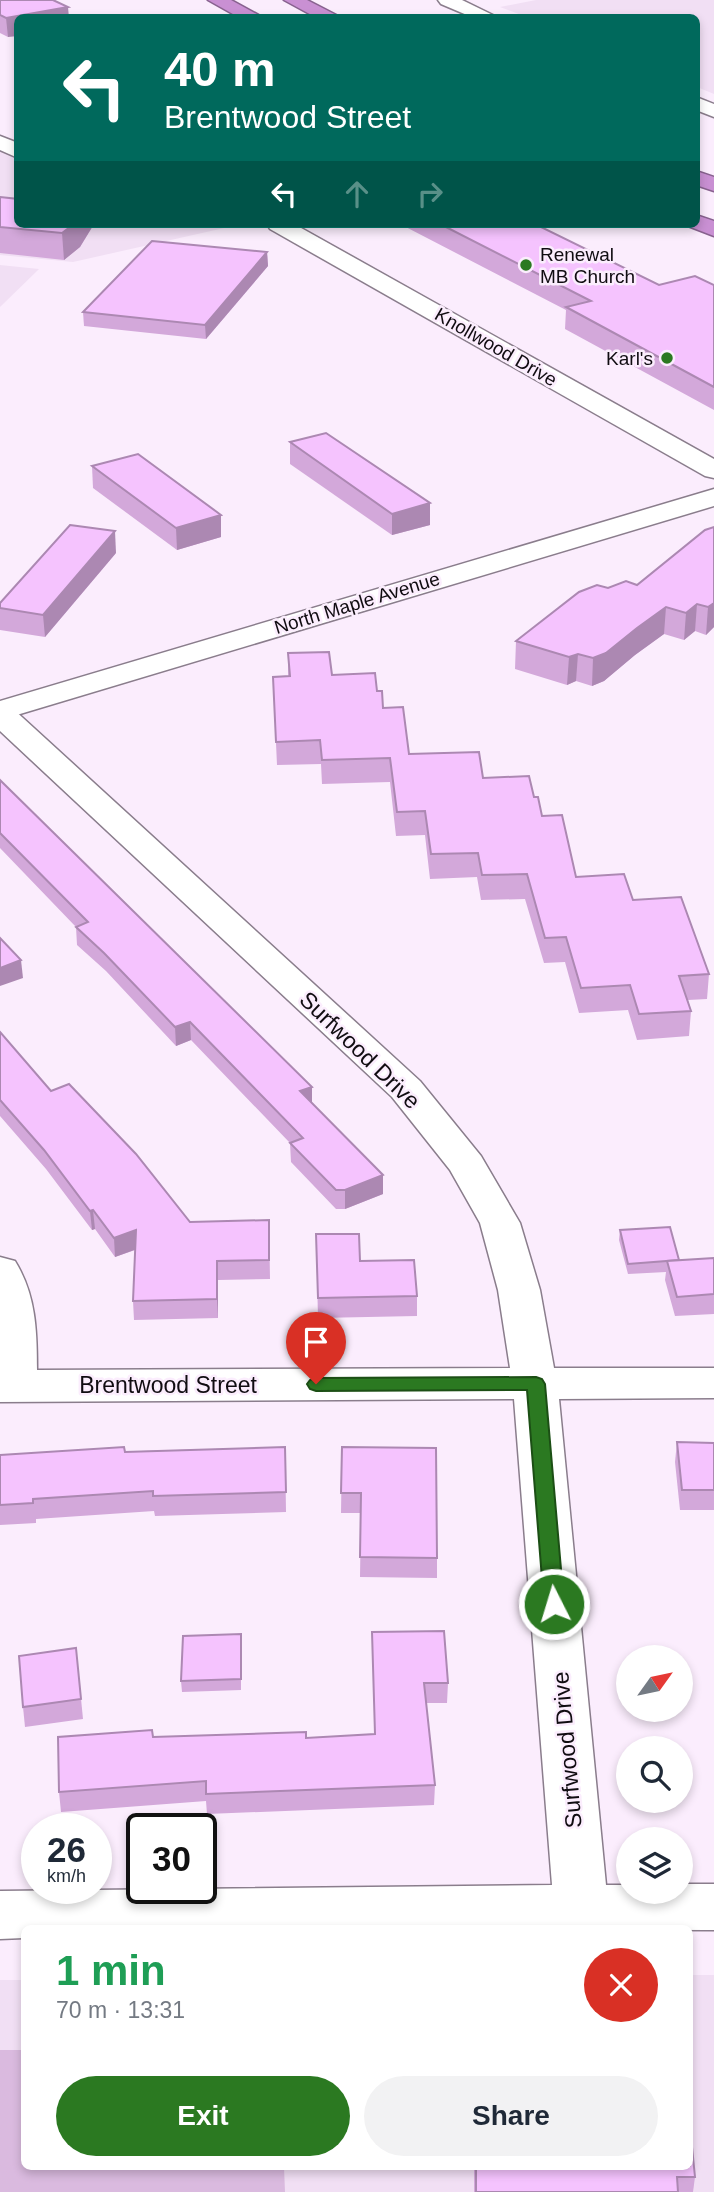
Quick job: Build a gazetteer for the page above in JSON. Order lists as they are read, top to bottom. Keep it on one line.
{"streets":{"street":["Knollwood Drive","North Maple Avenue","Surfwood Drive","Brentwood Street"]},"crossings":[["North Maple Avenue","Surfwood Drive"],["Surfwood Drive","Brentwood Street"]],"places":["Renewal MB Church","Karl's"],"north":"top right","page":{"turn":["40 m","Brentwood Street"],"speed":"26 km/h","limit":"30","heading":["1 min","70 m · 13:31"],"buttons":["Exit","Share"]}}
